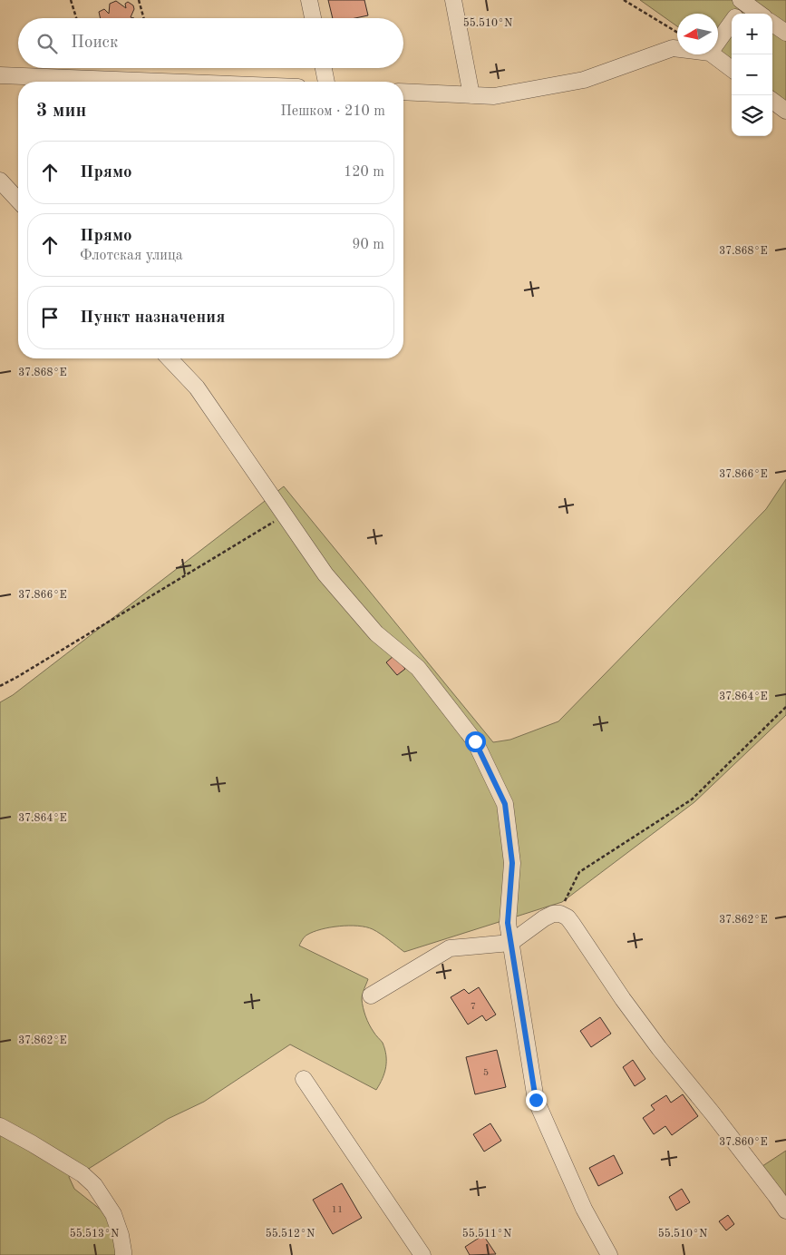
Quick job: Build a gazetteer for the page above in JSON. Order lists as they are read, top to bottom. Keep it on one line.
{"house_numbers":["7","5","11"],"north":"left","page":{"map_buttons":["+","−"],"search":"Поиск","heading":["3 мин","Пешком · 210 m"],"list":[["Прямо","120 m"],["Прямо","Флотская улица","90 m"],"Пункт назначения"]},"coordinates":["55.510°N","37.868°E","37.866°E","37.864°E","37.862°E","37.860°E","55.513°N","55.512°N","55.511°N"]}
